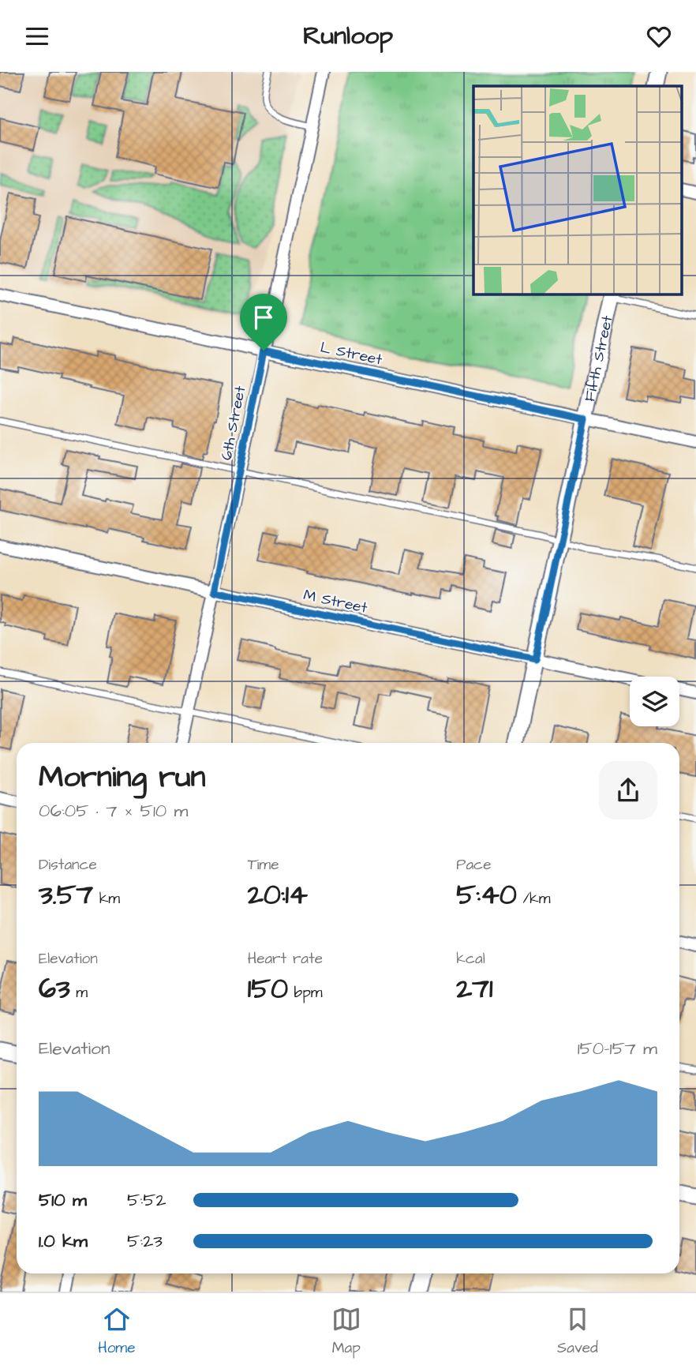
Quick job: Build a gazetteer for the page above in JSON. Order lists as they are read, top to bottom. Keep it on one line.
{"streets":{"street":["L Street","Fifth Street","6th Street","M Street"]},"crossings":[["L Street","Fifth Street"],["L Street","6th Street"],["Fifth Street","M Street"],["6th Street","M Street"]],"page":{"header":"Runloop","heading":["Morning run","06:05 · 7 × 510 m"],"stats":[["Distance","3.57 km"],["Time","20:14"],["Pace","5:40 /km"],["Elevation","63 m"],["Heart rate","150 bpm"],["kcal","271"]],"chart":["Elevation","150–157 m"],"list":[{"name":"510 m","note":"5:52"},{"name":"1.0 km","note":"5:23"}],"tabs":["Home","Map","Saved"]}}
